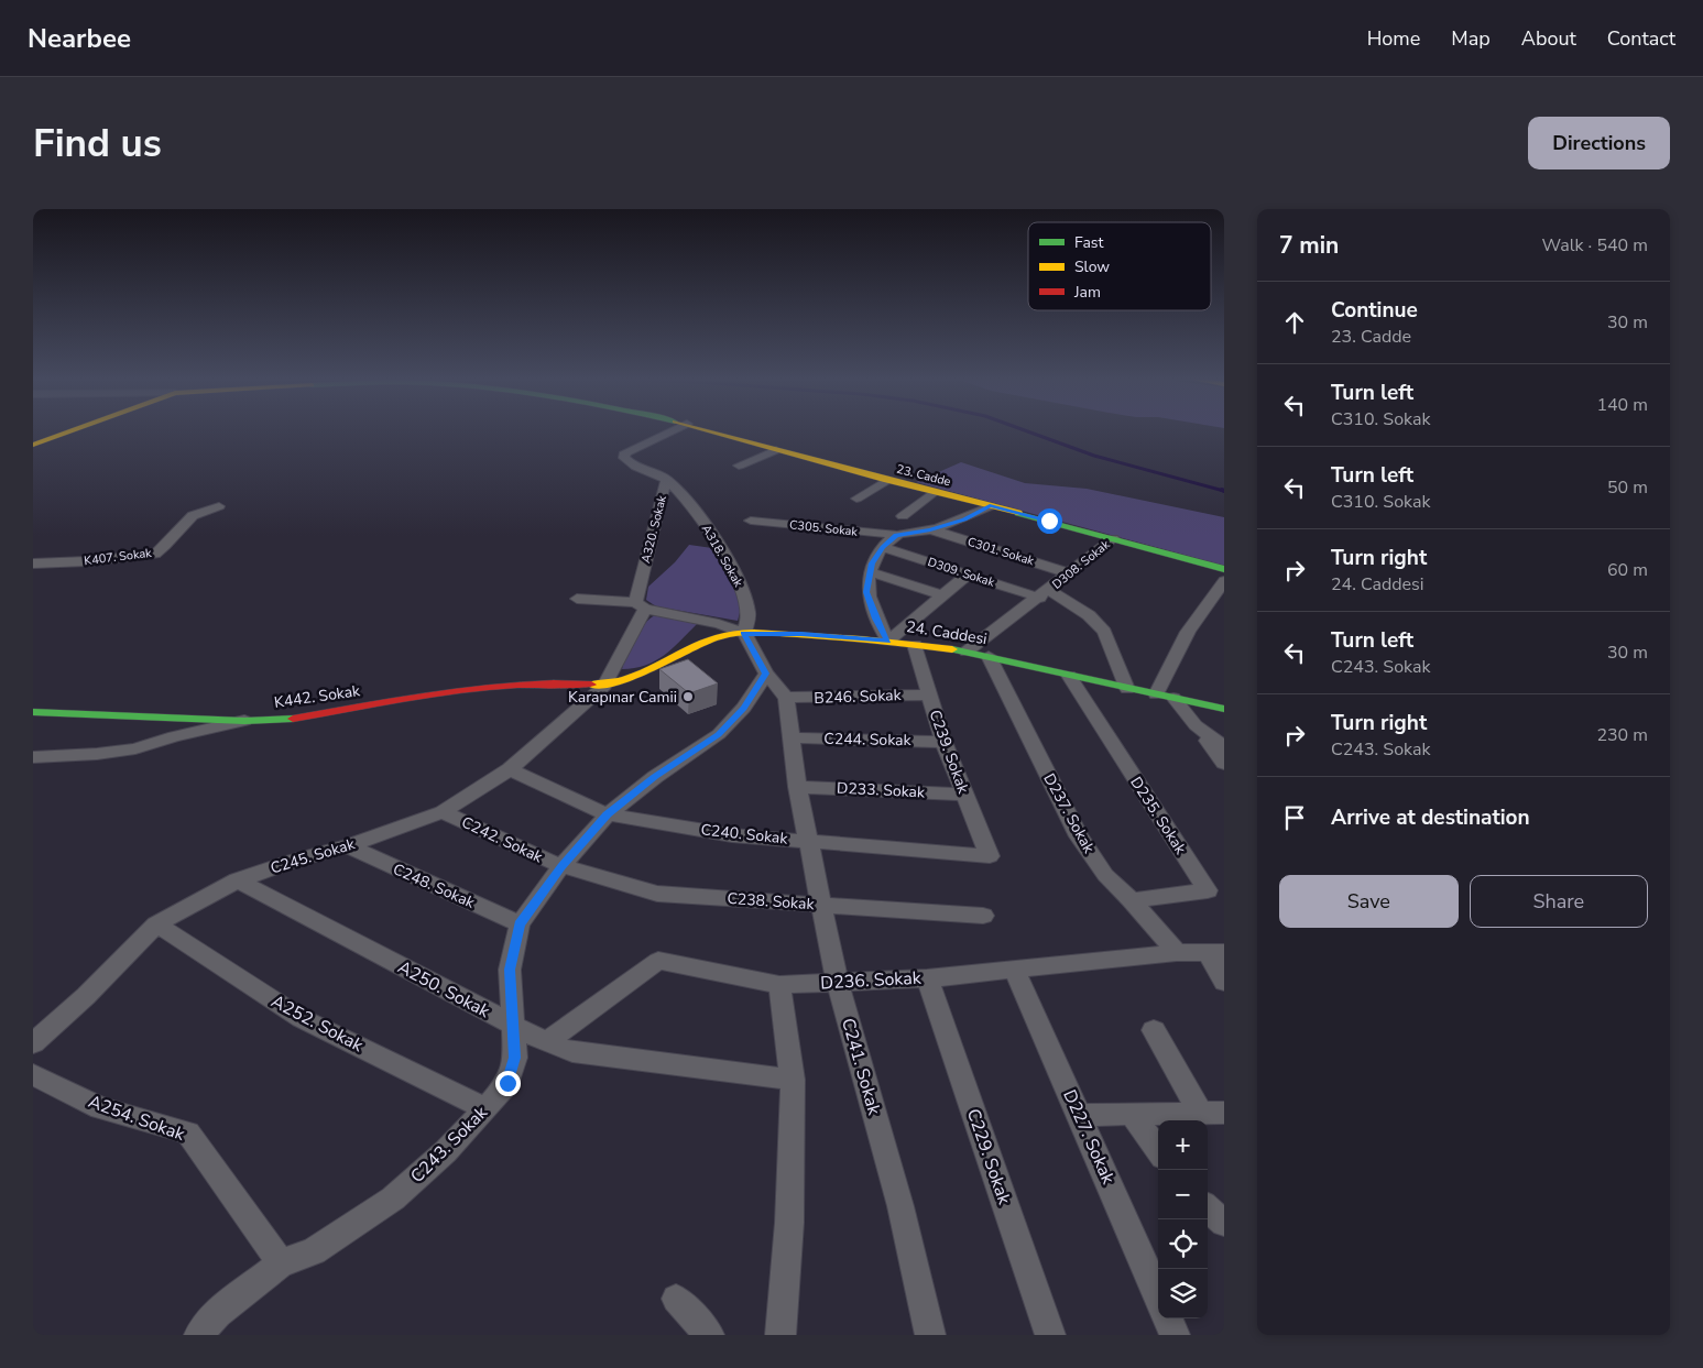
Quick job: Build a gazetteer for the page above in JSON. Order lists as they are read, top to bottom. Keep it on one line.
{"streets":{"street":["23. Cadde","C305. Sokak","A320. Sokak","C301. Sokak","A318. Sokak","K407. Sokak","D308. Sokak","D309. Sokak","24. Caddesi","K442. Sokak","B246. Sokak","C244. Sokak","C239. Sokak","D233. Sokak","D237. Sokak","D235. Sokak","C240. Sokak","C242. Sokak","C245. Sokak","C248. Sokak","C238. Sokak","D236. Sokak","A250. Sokak","A252. Sokak","C241. Sokak","A254. Sokak","D227. Sokak","C243. Sokak","C229. Sokak"]},"crossings":[["23. Cadde","C305. Sokak"],["23. Cadde","D308. Sokak"],["C305. Sokak","C301. Sokak"],["A320. Sokak","A318. Sokak"],["A320. Sokak","24. Caddesi"],["A320. Sokak","K442. Sokak"],["A320. Sokak","C245. Sokak"],["C301. Sokak","D308. Sokak"],["A318. Sokak","24. Caddesi"],["D308. Sokak","D309. Sokak"],["D308. Sokak","24. Caddesi"],["D309. Sokak","24. Caddesi"],["24. Caddesi","K442. Sokak"],["24. Caddesi","C239. Sokak"],["24. Caddesi","D237. Sokak"],["24. Caddesi","D235. Sokak"],["24. Caddesi","C245. Sokak"],["K442. Sokak","C245. Sokak"],["B246. Sokak","C239. Sokak"],["B246. Sokak","C241. Sokak"],["C244. Sokak","C239. Sokak"],["C244. Sokak","C241. Sokak"],["C239. Sokak","D233. Sokak"],["C239. Sokak","C240. Sokak"],["D233. Sokak","C241. Sokak"],["D237. Sokak","D235. Sokak"],["D237. Sokak","D236. Sokak"],["C240. Sokak","C245. Sokak"],["C240. Sokak","C241. Sokak"],["C240. Sokak","C243. Sokak"],["C242. Sokak","C245. Sokak"],["C242. Sokak","C238. Sokak"],["C242. Sokak","C243. Sokak"],["C245. Sokak","C248. Sokak"],["C245. Sokak","A250. Sokak"],["C245. Sokak","A252. Sokak"],["C248. Sokak","C243. Sokak"],["C238. Sokak","C241. Sokak"],["C238. Sokak","C243. Sokak"],["D236. Sokak","A250. Sokak"],["D236. Sokak","C241. Sokak"],["D236. Sokak","D227. Sokak"],["D236. Sokak","C229. Sokak"],["A250. Sokak","C243. Sokak"],["A252. Sokak","C243. Sokak"],["A254. Sokak","C243. Sokak"]],"places":["Karapınar Camii"],"legend":["Fast","Slow","Jam"],"page":{"header":"Nearbee","nav":["Home","Map","About","Contact"],"buttons":["Directions",["Save","Share"]],"title":"Find us","heading":["7 min","Walk · 540 m"],"list":[["Continue","23. Cadde","30 m"],["Turn left","C310. Sokak","140 m"],["Turn left","C310. Sokak","50 m"],["Turn right","24. Caddesi","60 m"],["Turn left","C243. Sokak","30 m"],["Turn right","C243. Sokak","230 m"],"Arrive at destination"],"map_buttons":["+","−"]}}
